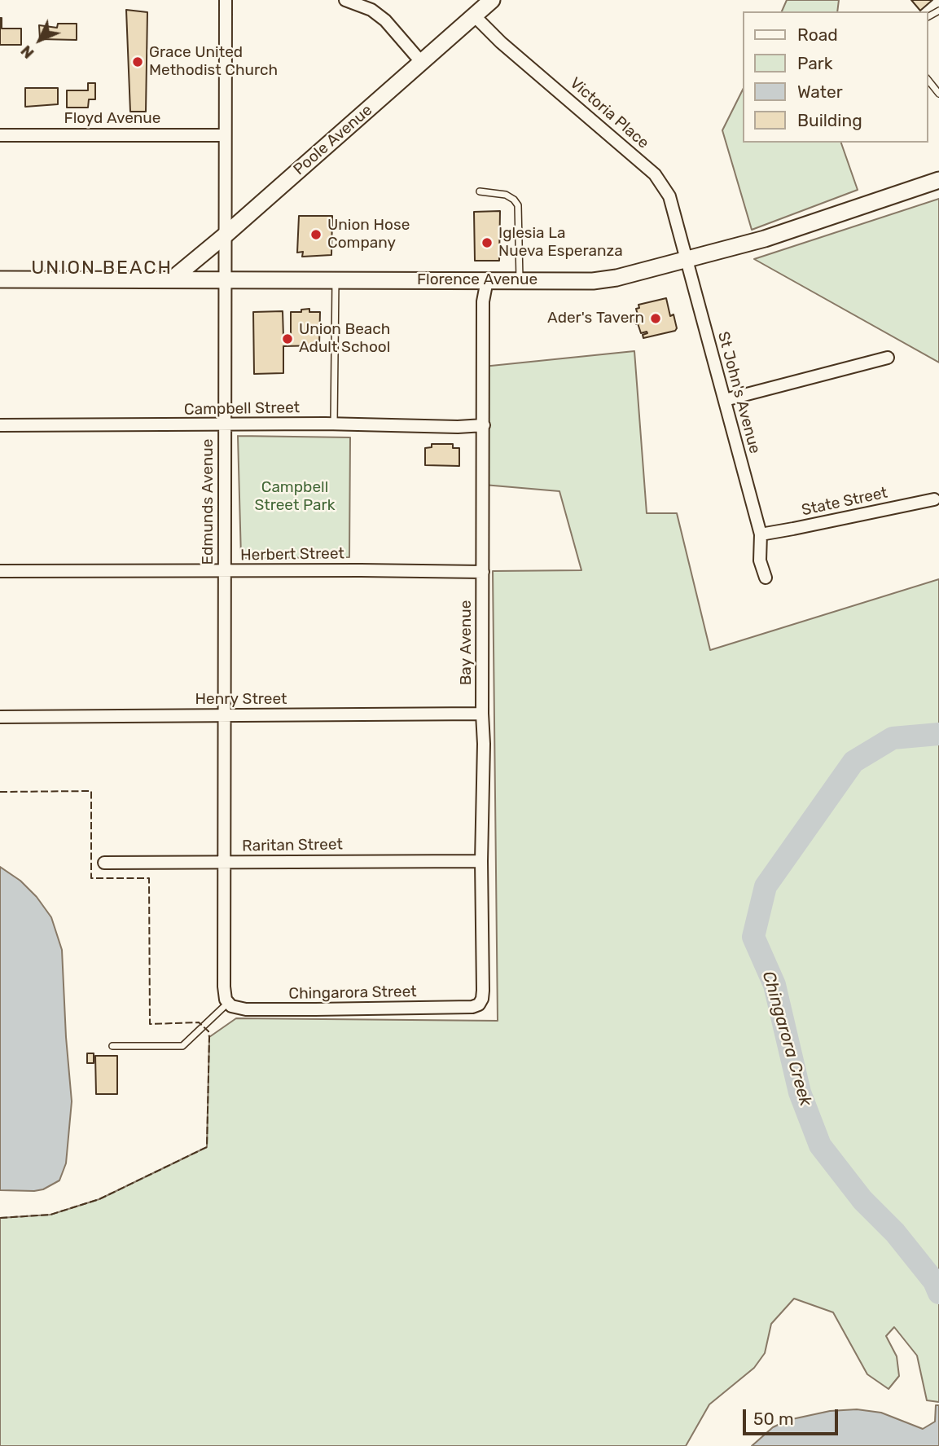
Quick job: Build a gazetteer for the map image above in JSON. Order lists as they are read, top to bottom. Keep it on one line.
{"streets":{"street":["Victoria Place","Floyd Avenue","Poole Avenue","Florence Avenue","St John's Avenue","Campbell Street","Edmunds Avenue","State Street","Herbert Street","Bay Avenue","Henry Street","Raritan Street","Chingarora Street"]},"crossings":[["Victoria Place","Poole Avenue"],["Victoria Place","Florence Avenue"],["Victoria Place","St John's Avenue"],["Floyd Avenue","Edmunds Avenue"],["Poole Avenue","Florence Avenue"],["Poole Avenue","Edmunds Avenue"],["Florence Avenue","St John's Avenue"],["Florence Avenue","Edmunds Avenue"],["Florence Avenue","Bay Avenue"],["St John's Avenue","State Street"],["Campbell Street","Edmunds Avenue"],["Campbell Street","Bay Avenue"],["Edmunds Avenue","Herbert Street"],["Edmunds Avenue","Henry Street"],["Edmunds Avenue","Raritan Street"],["Edmunds Avenue","Chingarora Street"],["Herbert Street","Bay Avenue"],["Bay Avenue","Henry Street"],["Bay Avenue","Raritan Street"],["Bay Avenue","Chingarora Street"]],"districts":["UNION BEACH"],"water":["Chingarora Creek"],"parks":["Campbell Street Park"],"places":["Grace United Methodist Church","Union Hose Company","Iglesia La Nueva Esperanza","Ader's Tavern","Union Beach Adult School"],"legend":["Road","Park","Water","Building"],"scale_bar":"50 m","north":"bottom left"}
